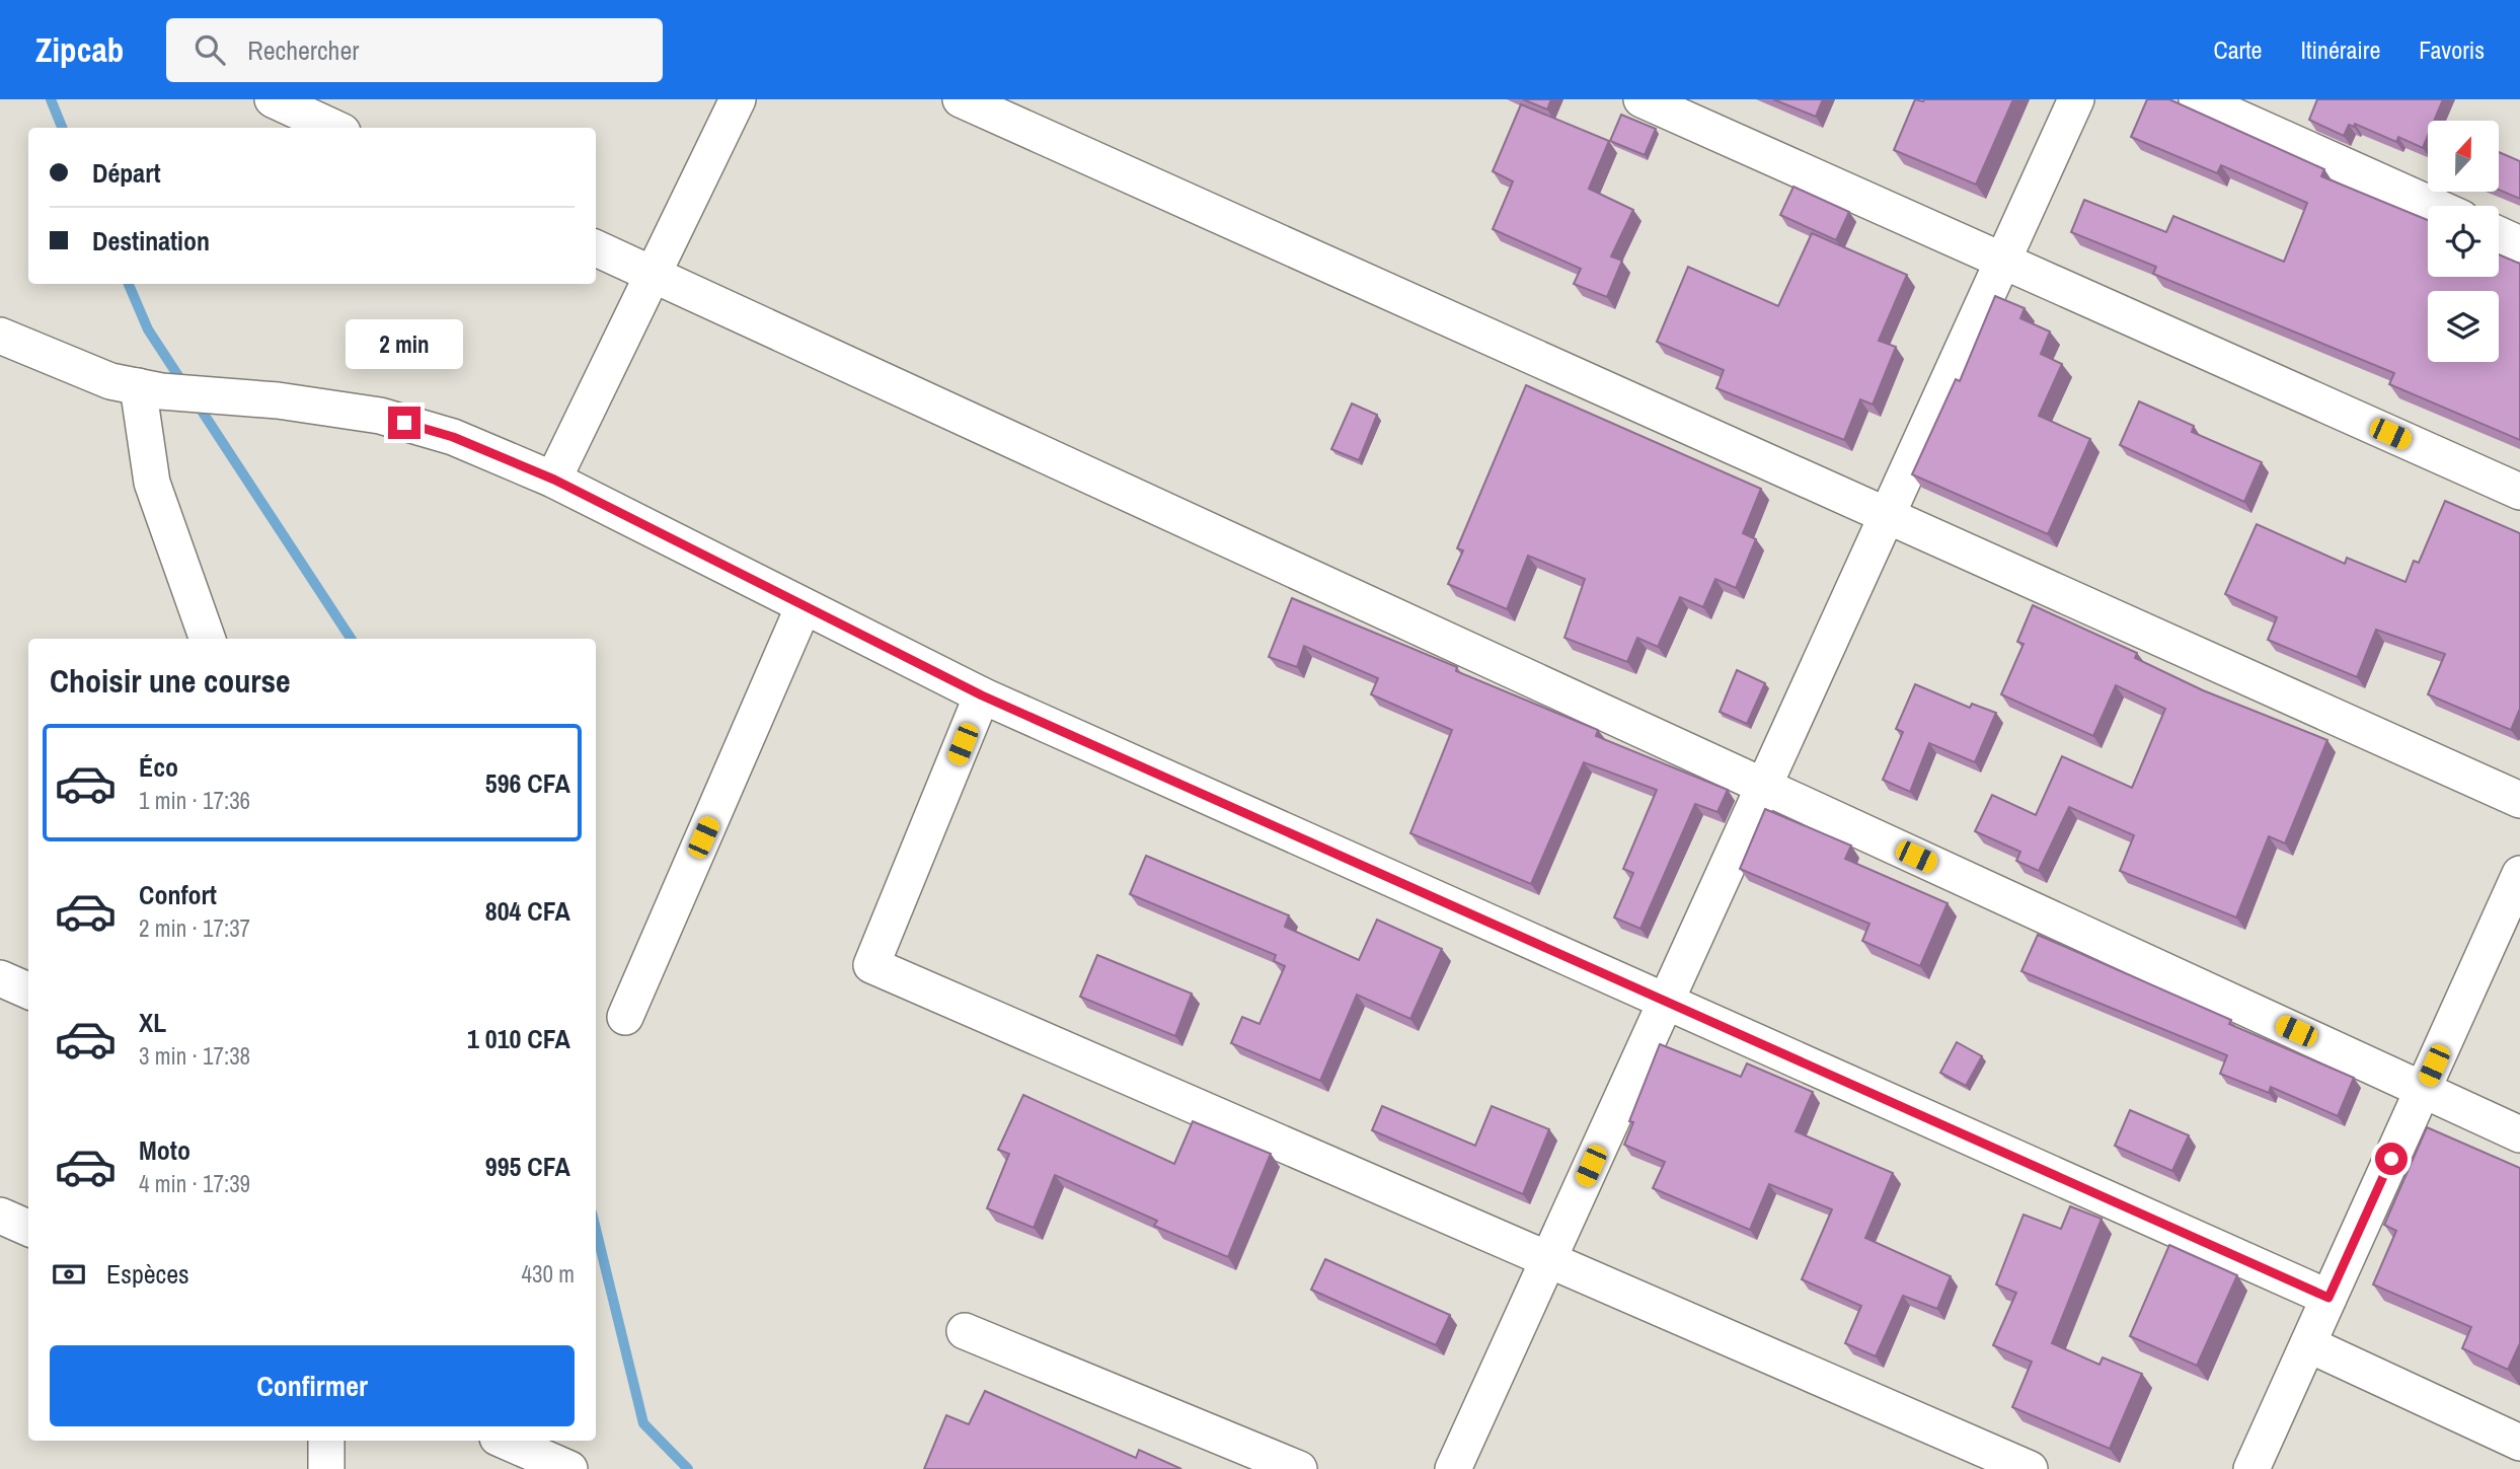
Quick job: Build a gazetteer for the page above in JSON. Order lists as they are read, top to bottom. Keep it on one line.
{"north":"top","page":{"header":"Zipcab","search":"Rechercher","nav":["Carte","Itinéraire","Favoris"],"banner":["Départ","Destination"],"bubble":"2 min","heading":"Choisir une course","list":[{"name":"Éco","note":"1 min · 17:36","value":"596 CFA"},{"name":"Confort","note":"2 min · 17:37","value":"804 CFA"},{"name":"XL","note":"3 min · 17:38","value":"1 010 CFA"},{"name":"Moto","note":"4 min · 17:39","value":"995 CFA"}],"pay":["Espèces","430 m"],"buttons":"Confirmer"}}
